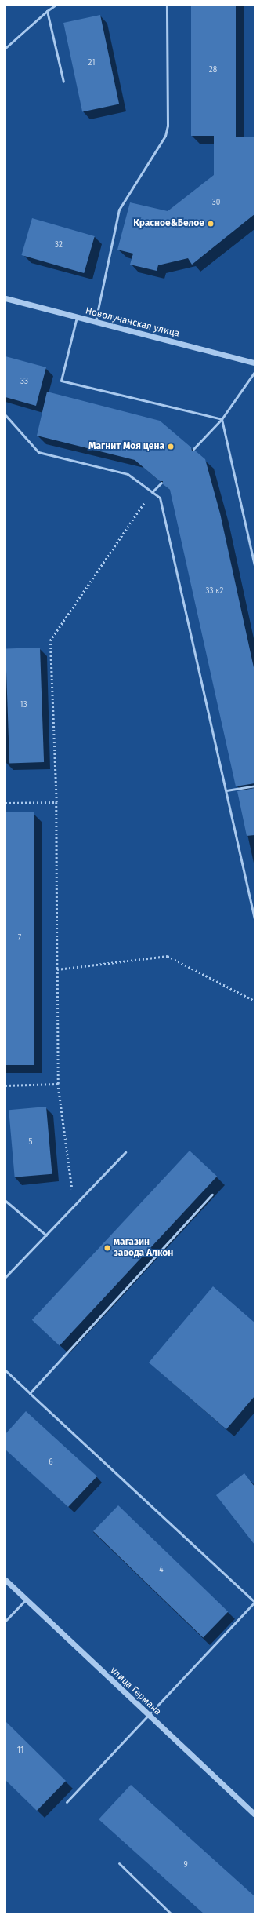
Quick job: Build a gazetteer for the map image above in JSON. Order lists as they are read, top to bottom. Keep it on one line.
{"streets":{"street":["Новолучанская улица","улица Германа"]},"places":["Красное&Белое","Магнит Моя цена","магазин завода Алкон"],"house_numbers":["21","28","30","32","33","33 к2","13","7","5","6","4","11","9"]}
